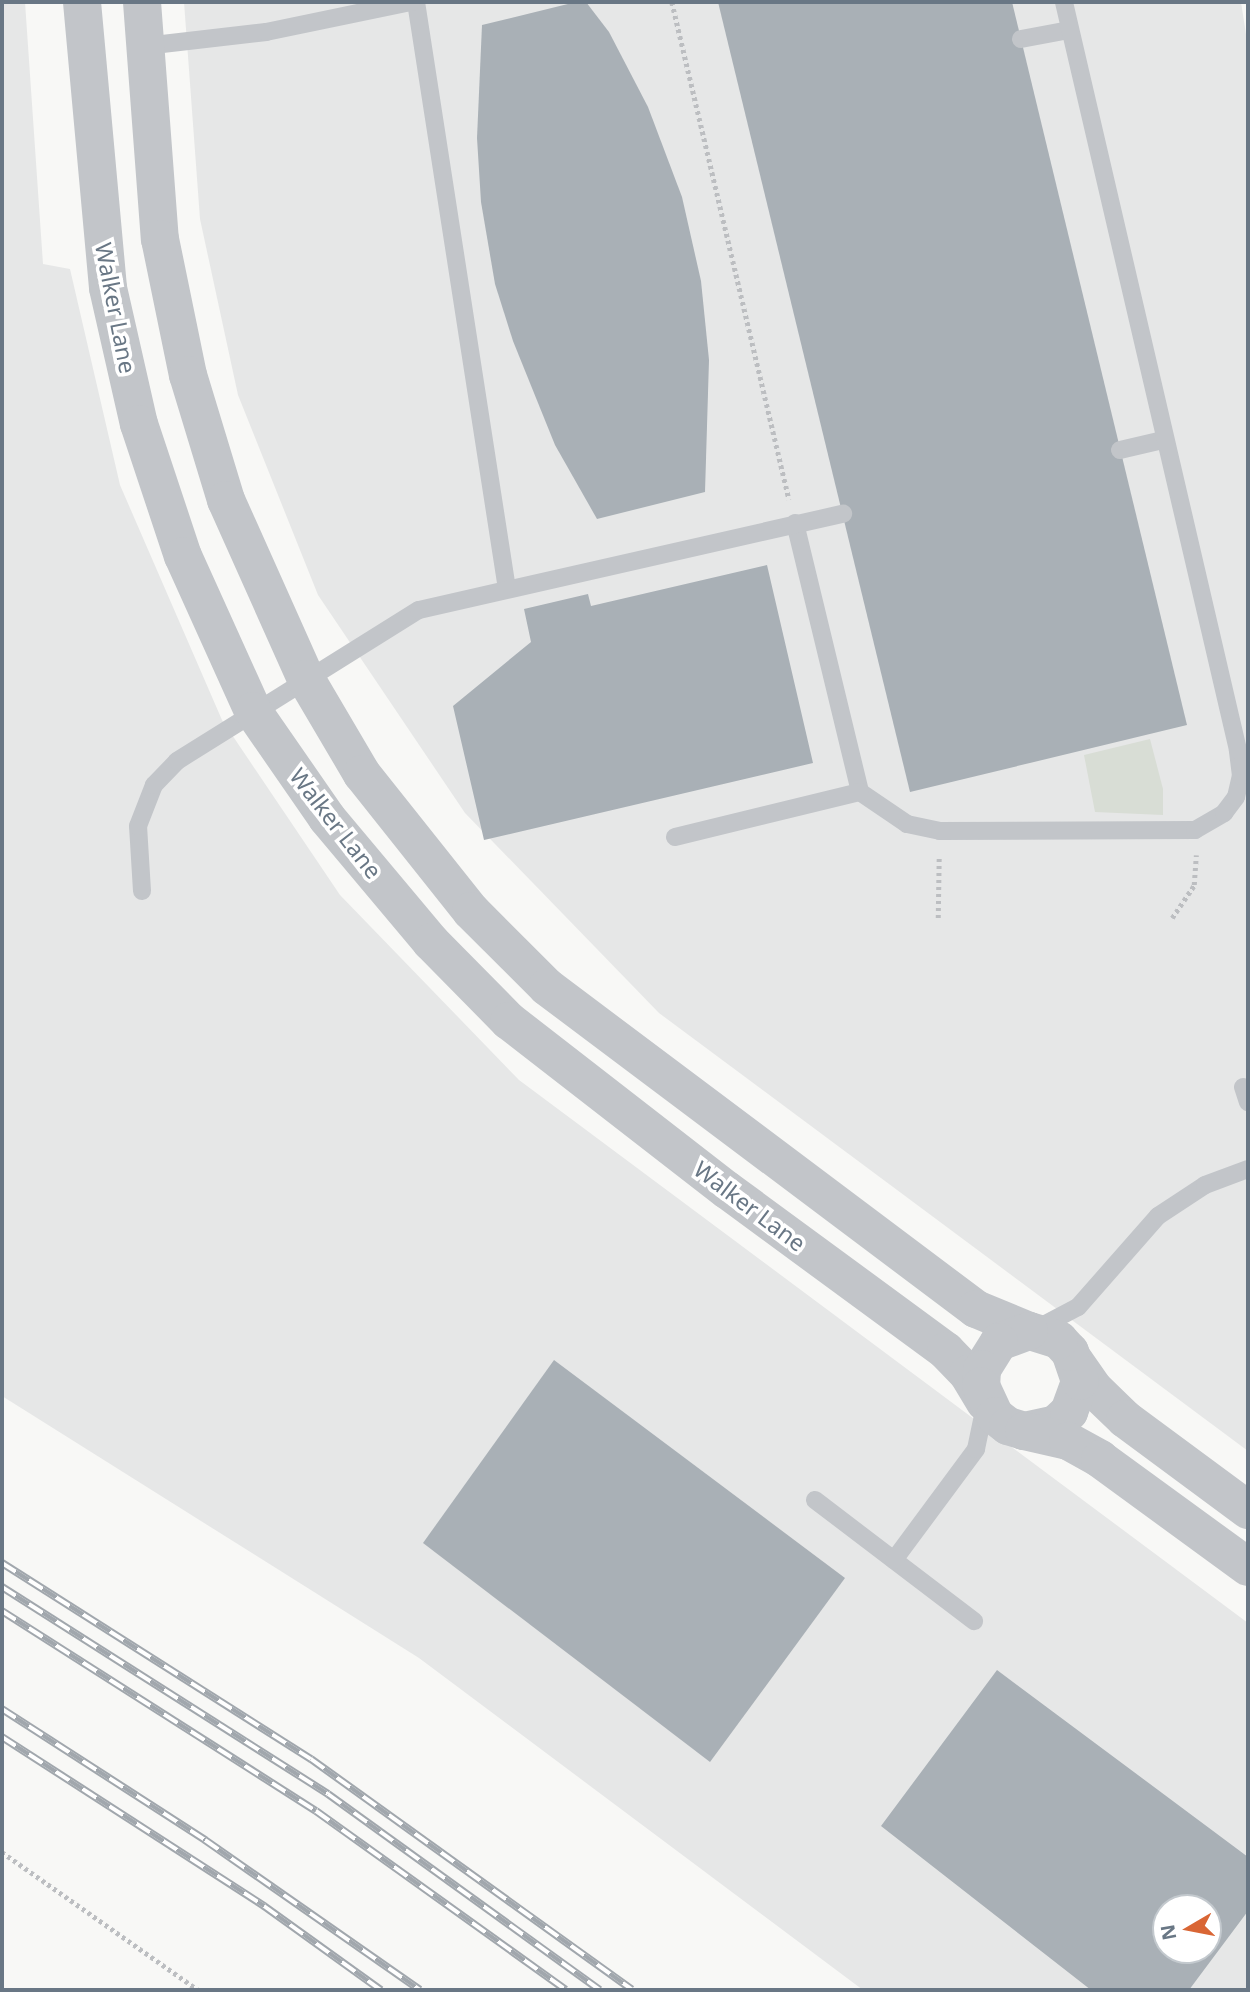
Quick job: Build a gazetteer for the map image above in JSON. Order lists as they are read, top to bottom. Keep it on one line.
{"streets":{"street":["Walker Lane"]},"north":"left"}
